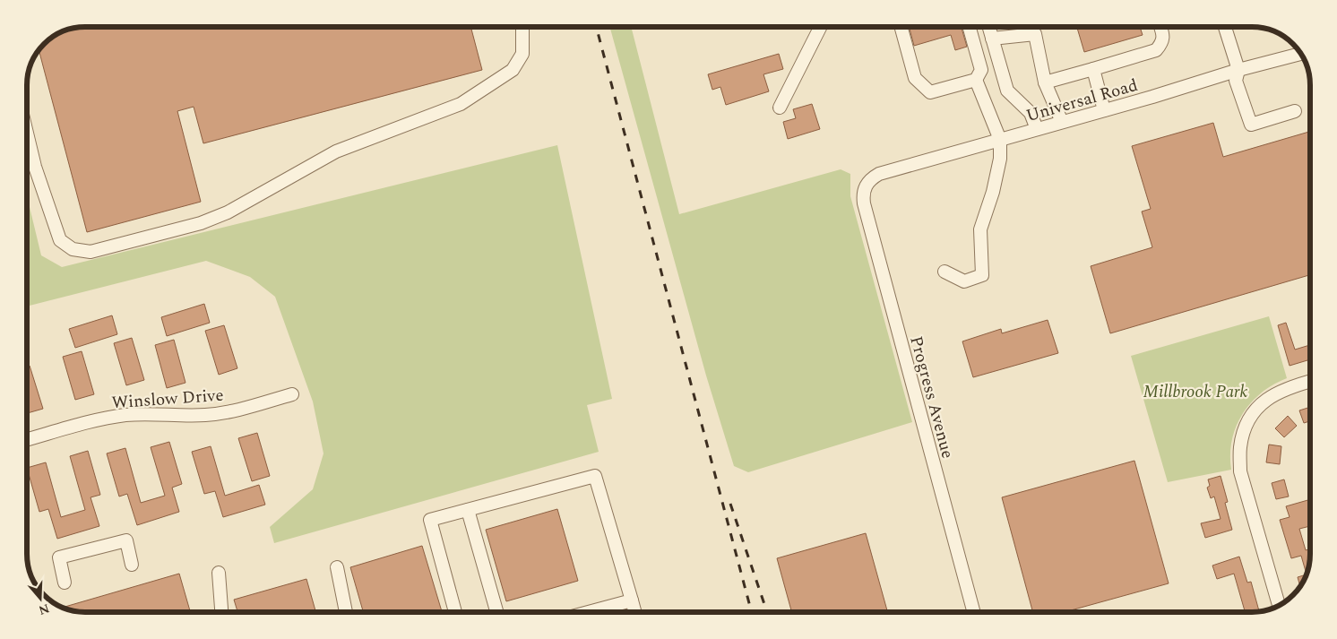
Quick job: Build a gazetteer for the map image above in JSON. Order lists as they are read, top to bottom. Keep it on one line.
{"streets":{"street":["Universal Road","Progress Avenue","Winslow Drive"]},"crossings":[["Universal Road","Progress Avenue"]],"parks":["Millbrook Park"],"north":"bottom"}
